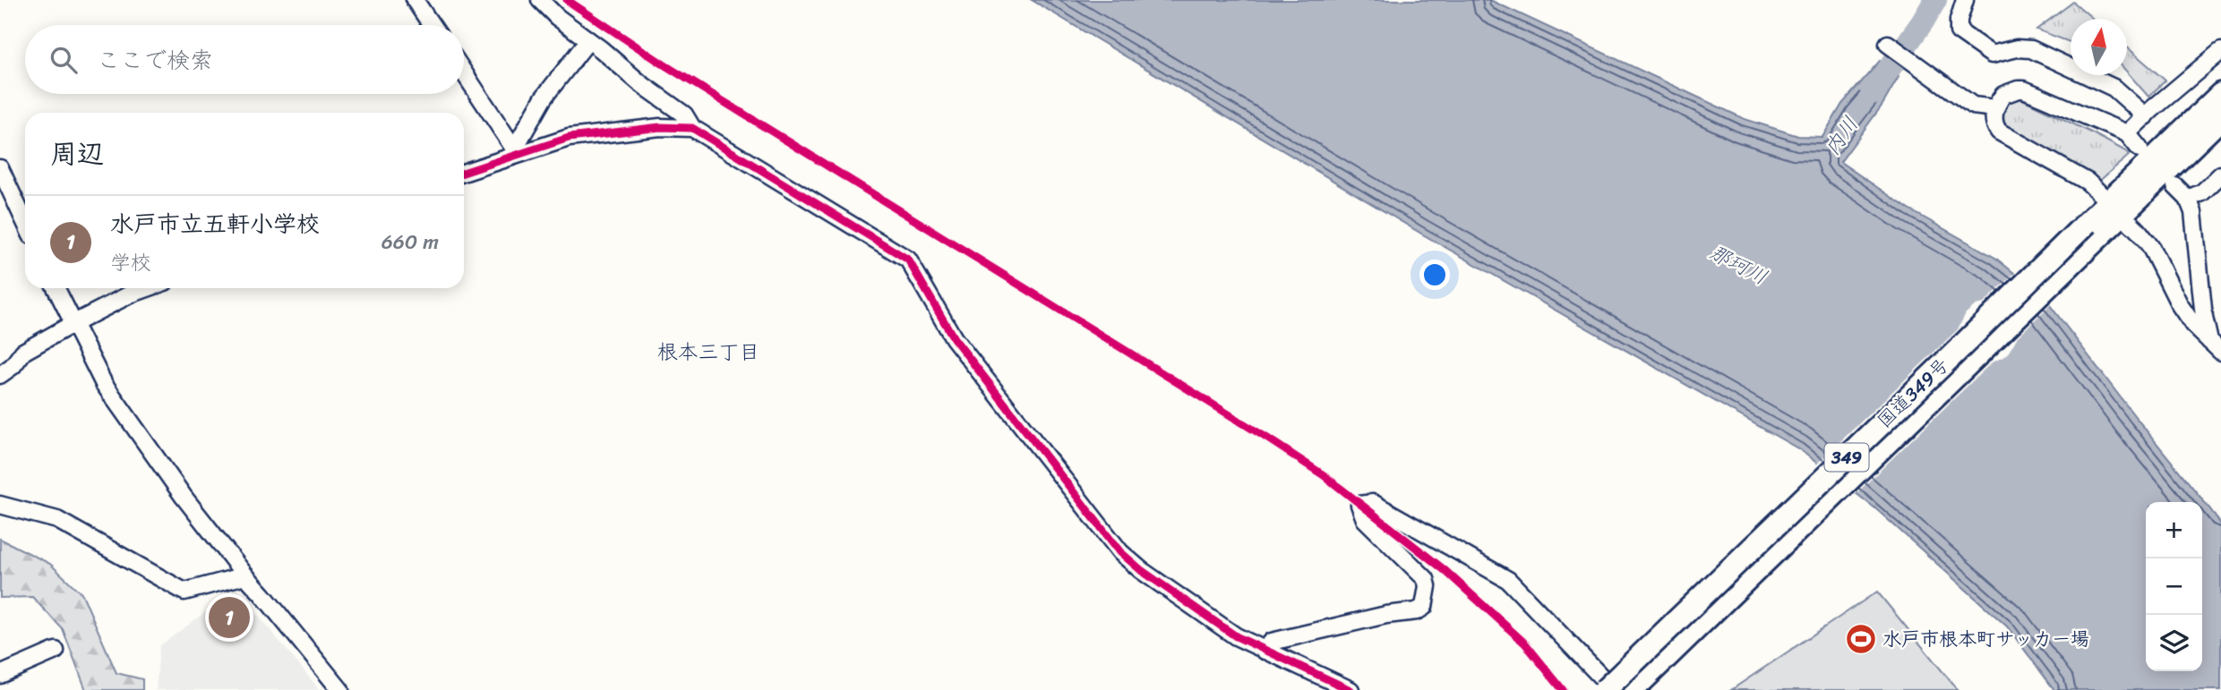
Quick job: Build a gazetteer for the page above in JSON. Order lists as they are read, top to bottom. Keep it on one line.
{"streets":{"highway":["国道349号","349"]},"districts":["根本三丁目"],"water":["内川","那珂川"],"places":{"sports":["水戸市根本町サッカー場"]},"north":"top","page":{"search":"ここで検索","heading":"周辺","list":[{"mark":"1","name":"水戸市立五軒小学校","note":"学校","value":"660 m"}],"map_buttons":["+","−"],"pins":"1"}}
